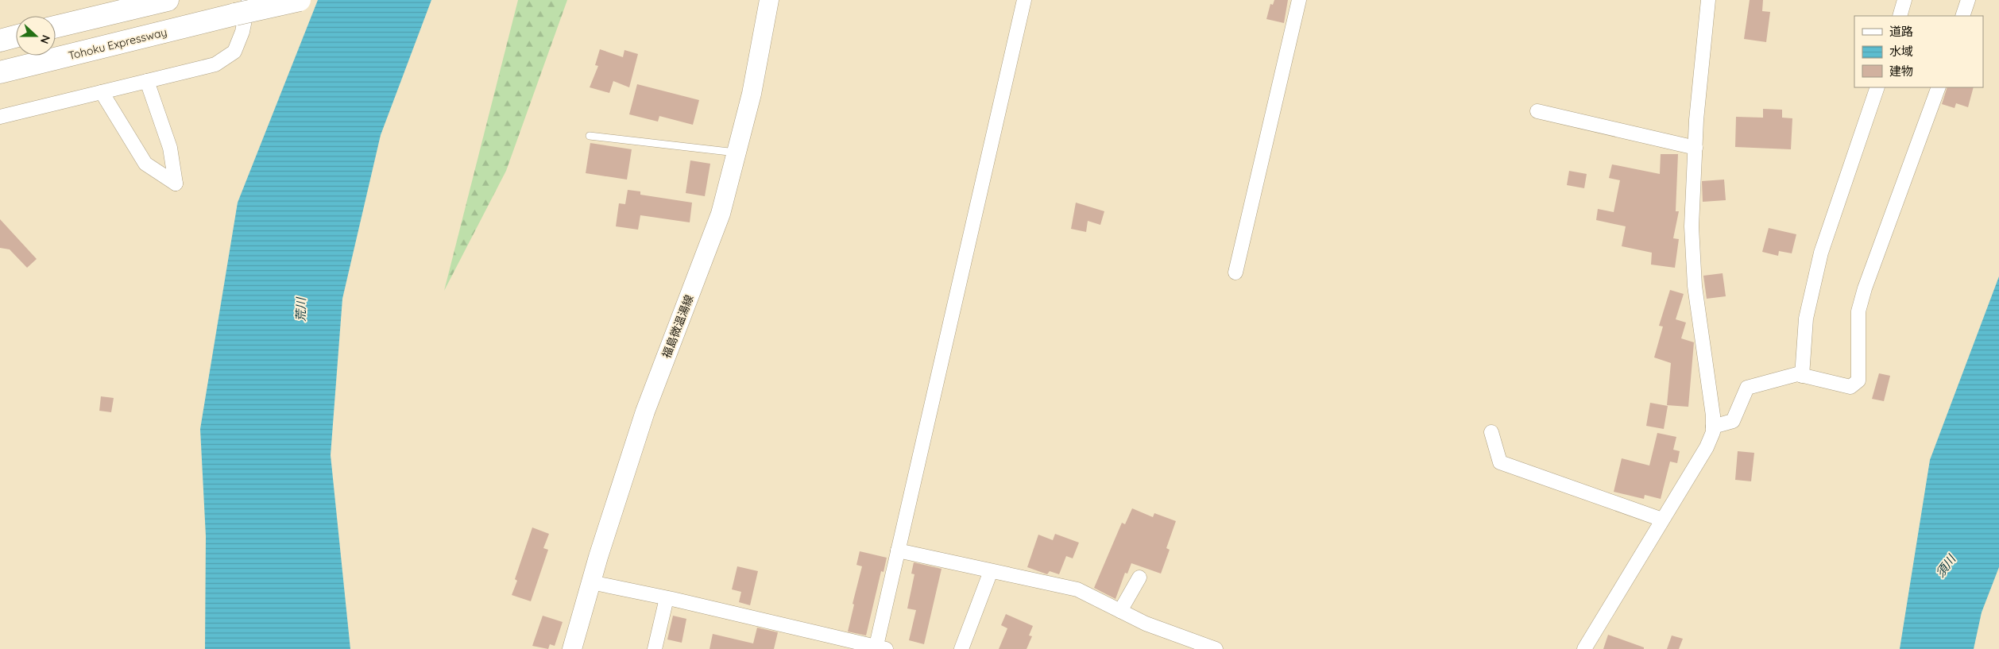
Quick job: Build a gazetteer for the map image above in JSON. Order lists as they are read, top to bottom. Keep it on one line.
{"streets":{"highway":["Tohoku Expressway"],"main road":["福島微温湯線"]},"water":["荒川","須川"],"legend":["道路","水域","建物"],"north":"right"}
